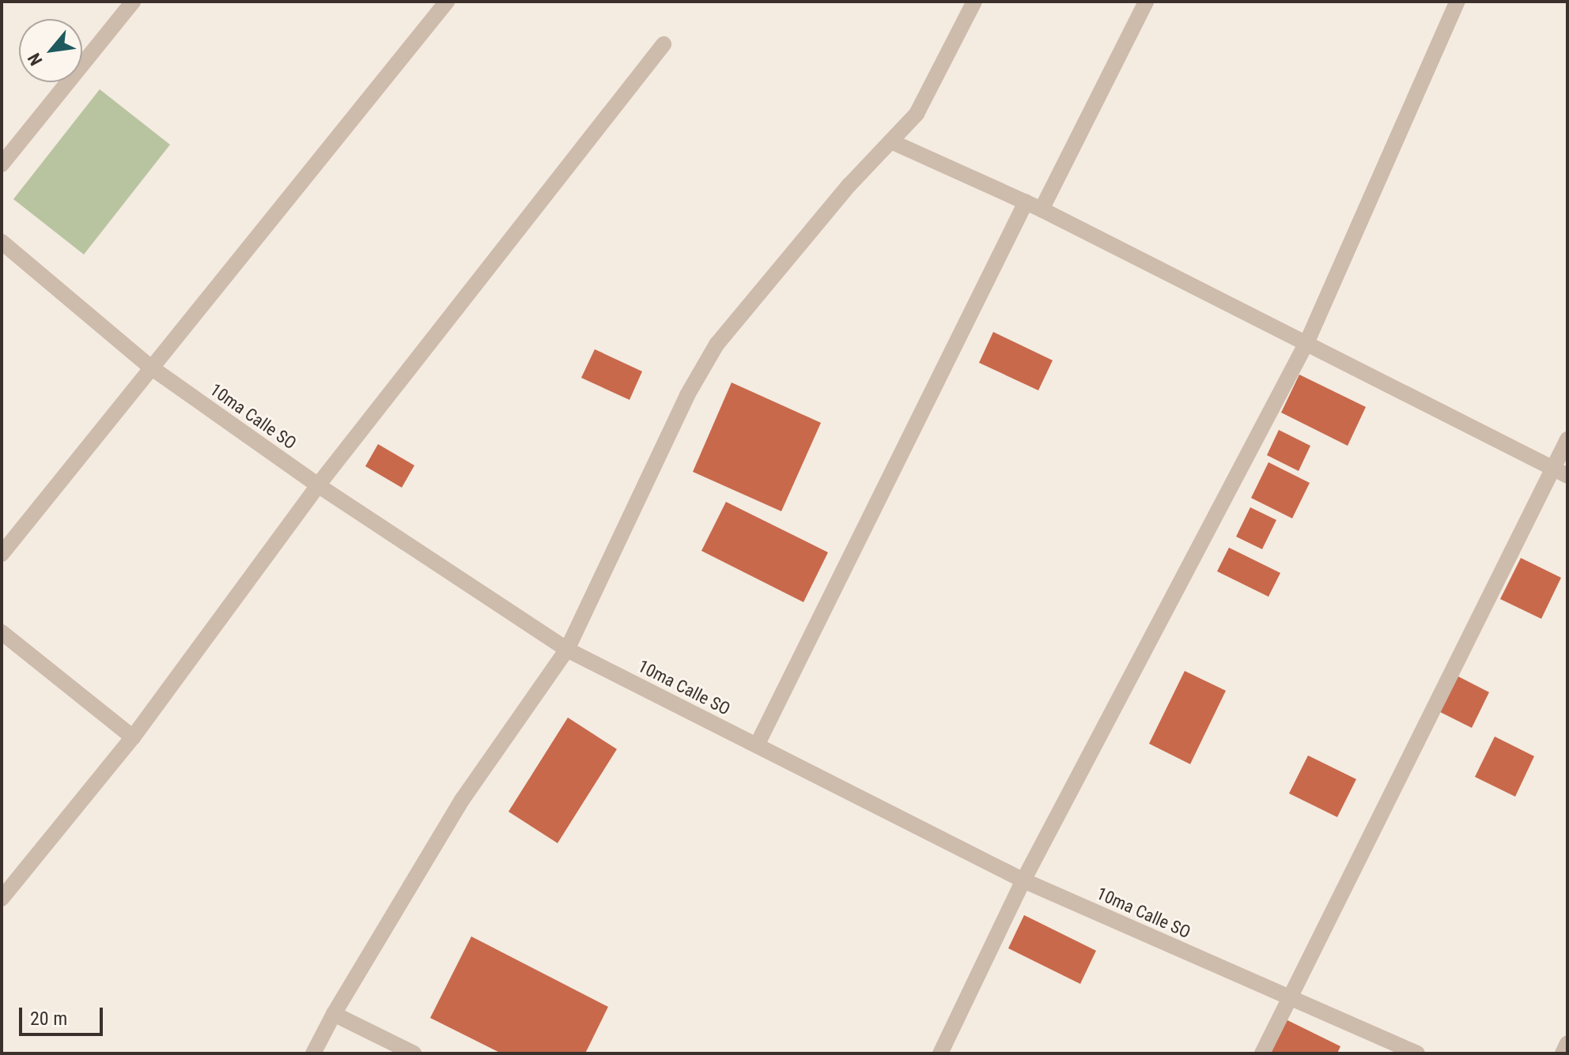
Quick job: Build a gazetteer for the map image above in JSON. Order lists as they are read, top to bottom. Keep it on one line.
{"streets":{"street":["10ma Calle SO"]},"scale_bar":"20 m","north":"bottom left"}
